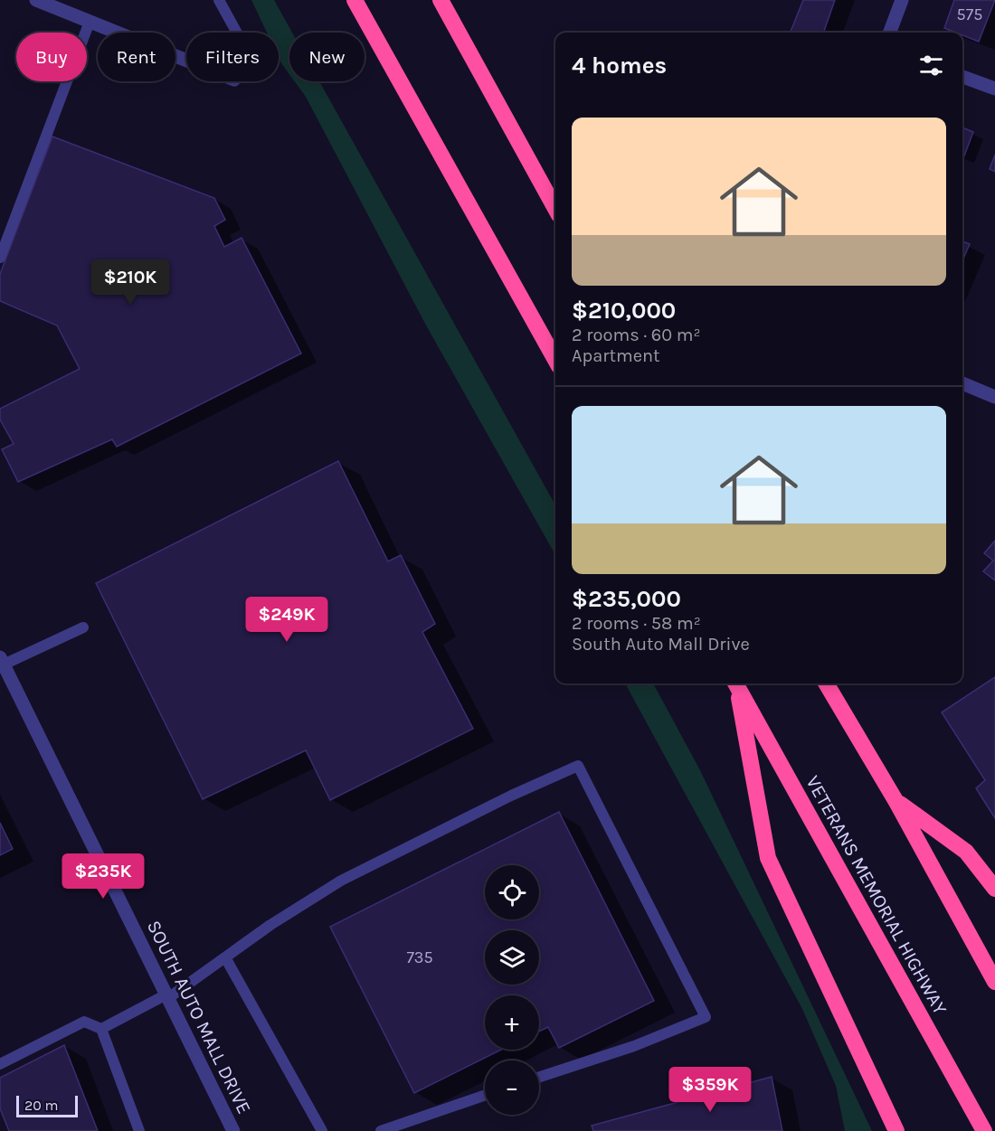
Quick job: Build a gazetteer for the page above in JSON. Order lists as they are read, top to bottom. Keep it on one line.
{"streets":{"highway":["VETERANS MEMORIAL HIGHWAY"],"street":["SOUTH AUTO MALL DRIVE"]},"house_numbers":["575","735"],"scale_bar":"20 m","page":{"chip":["Buy","Rent","Filters","New"],"heading":"4 homes","list":[{"name":"$210,000","note":"2 rooms · 60 m² · Apartment"},{"name":"$235,000","note":"2 rooms · 58 m² · South Auto Mall Drive"}],"price":["$210K","$249K","$235K","$359K"],"map_buttons":["+","−"],"scale":"20 m"}}
